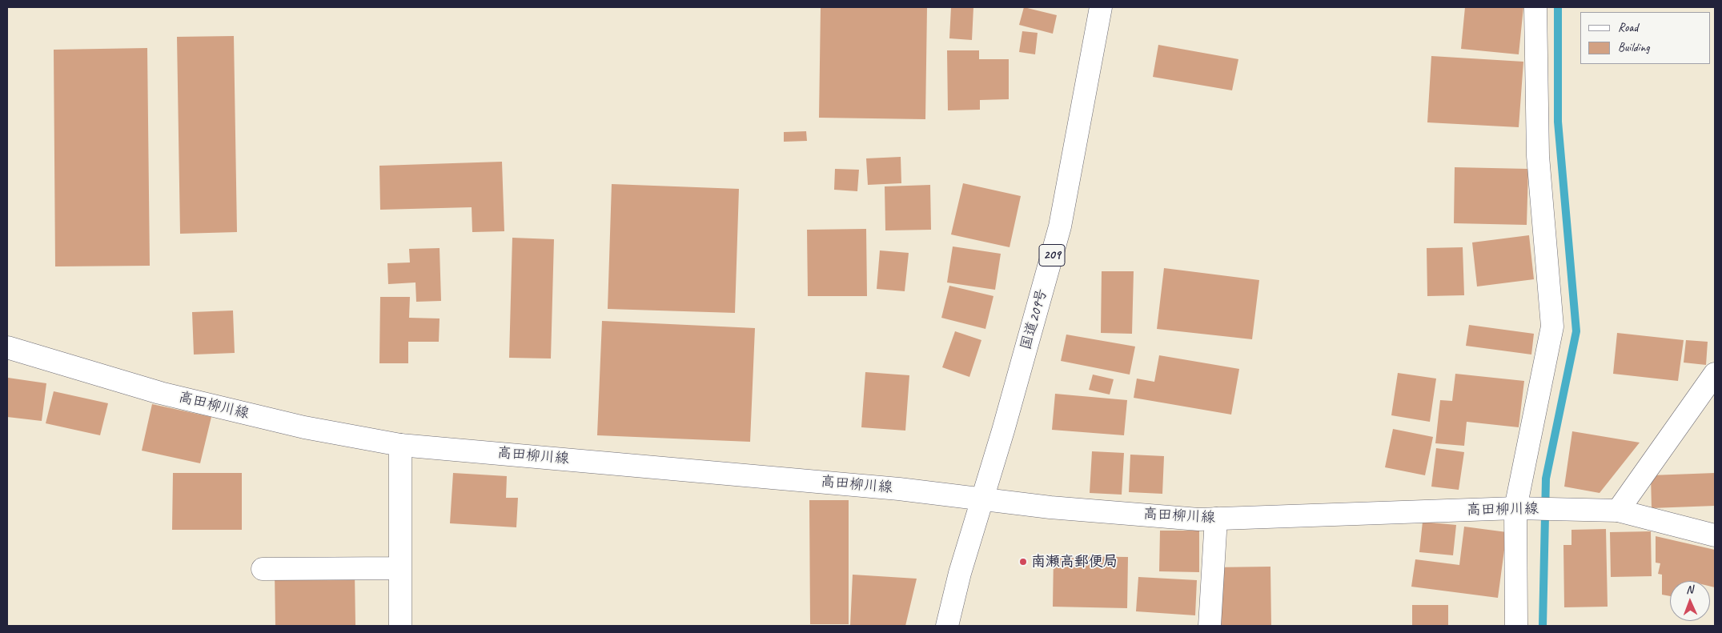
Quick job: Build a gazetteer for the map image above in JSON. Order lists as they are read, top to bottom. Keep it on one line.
{"streets":{"main road":["209","国道209号","高田柳川線"]},"crossings":[["国道209号","高田柳川線"]],"places":["南瀬高郵便局"],"legend":["Road","Building"],"north":"top"}
